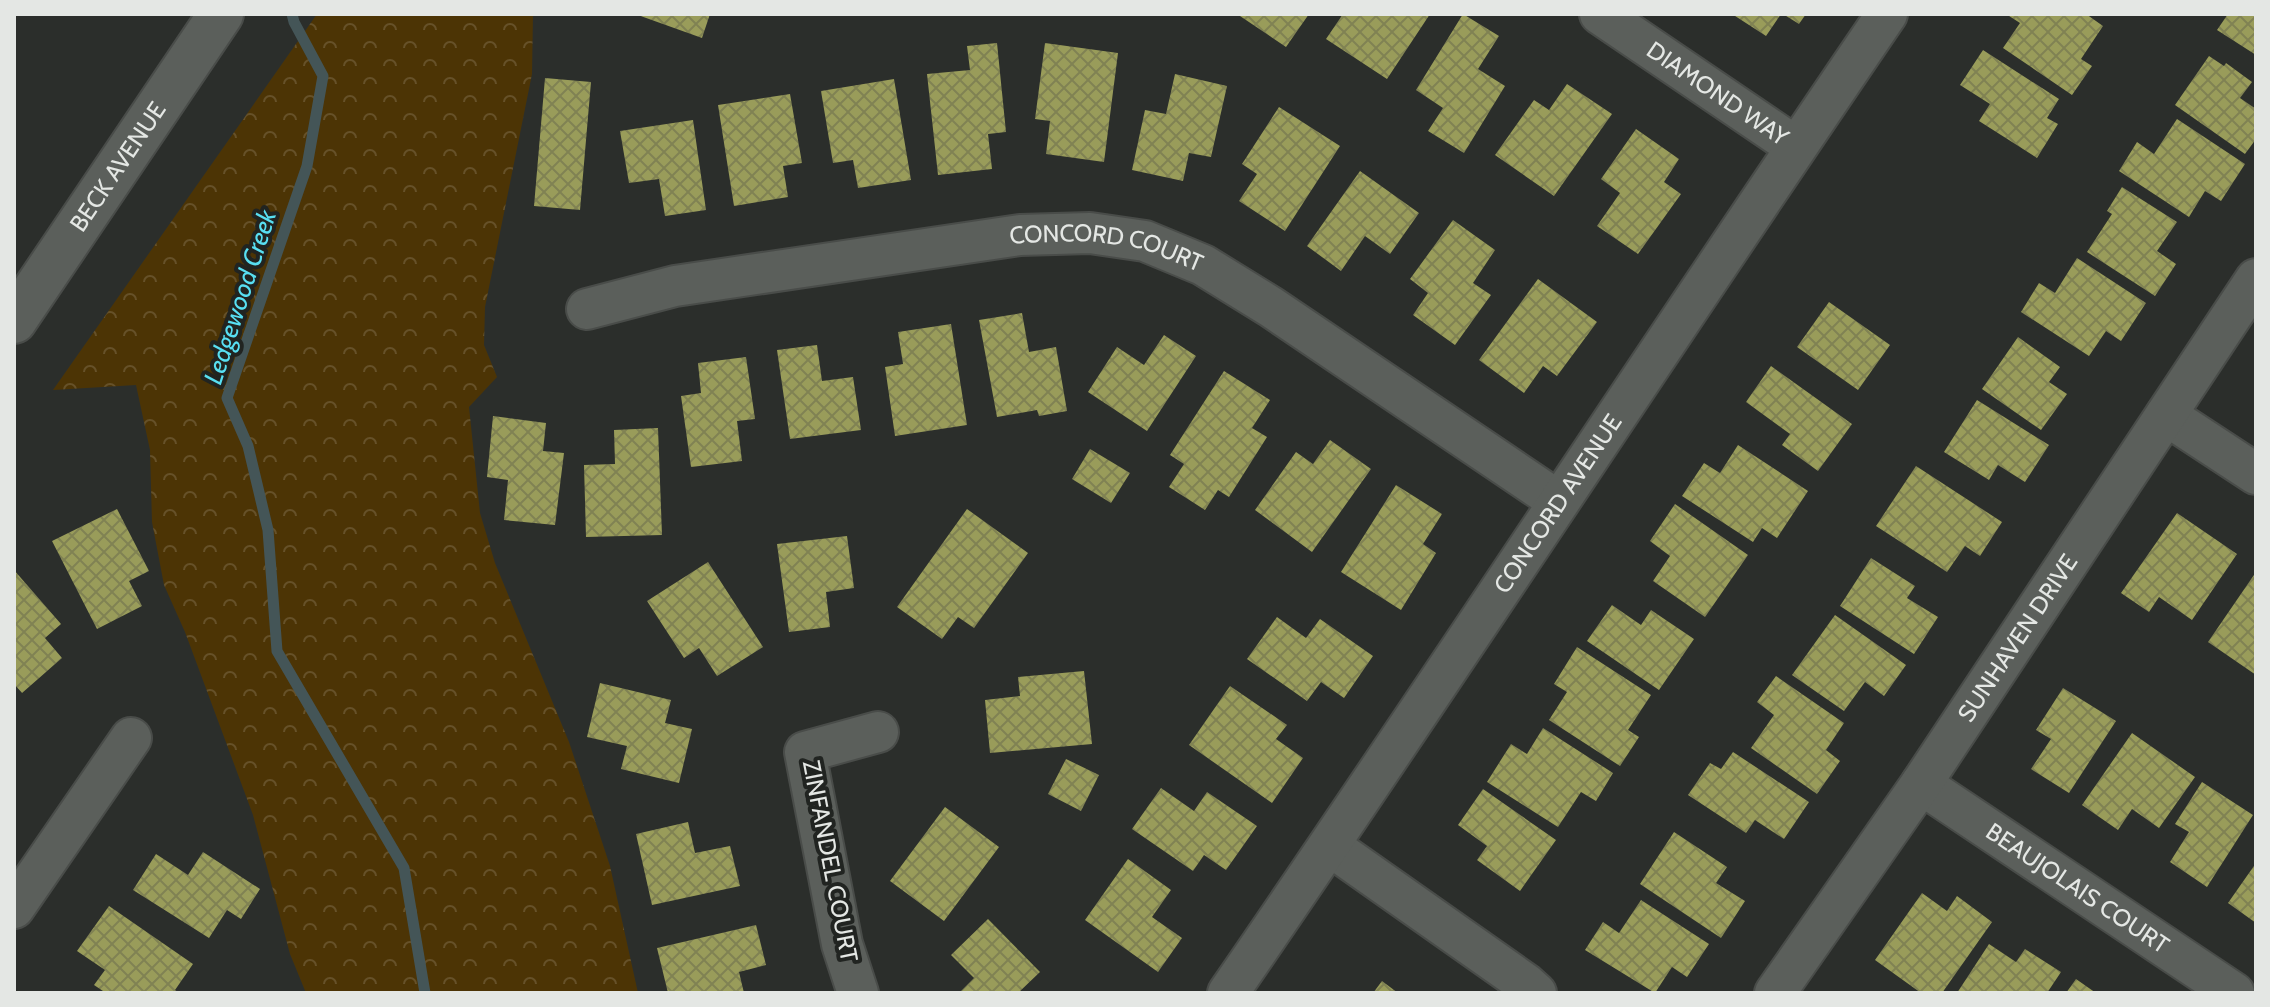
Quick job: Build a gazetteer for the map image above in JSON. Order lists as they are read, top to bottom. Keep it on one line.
{"streets":{"street":["DIAMOND WAY","BECK AVENUE","CONCORD COURT","CONCORD AVENUE","SUNHAVEN DRIVE","ZINFANDEL COURT","BEAUJOLAIS COURT"]},"crossings":[["DIAMOND WAY","CONCORD AVENUE"],["CONCORD COURT","CONCORD AVENUE"],["SUNHAVEN DRIVE","BEAUJOLAIS COURT"]],"water":["Ledgewood Creek"]}
